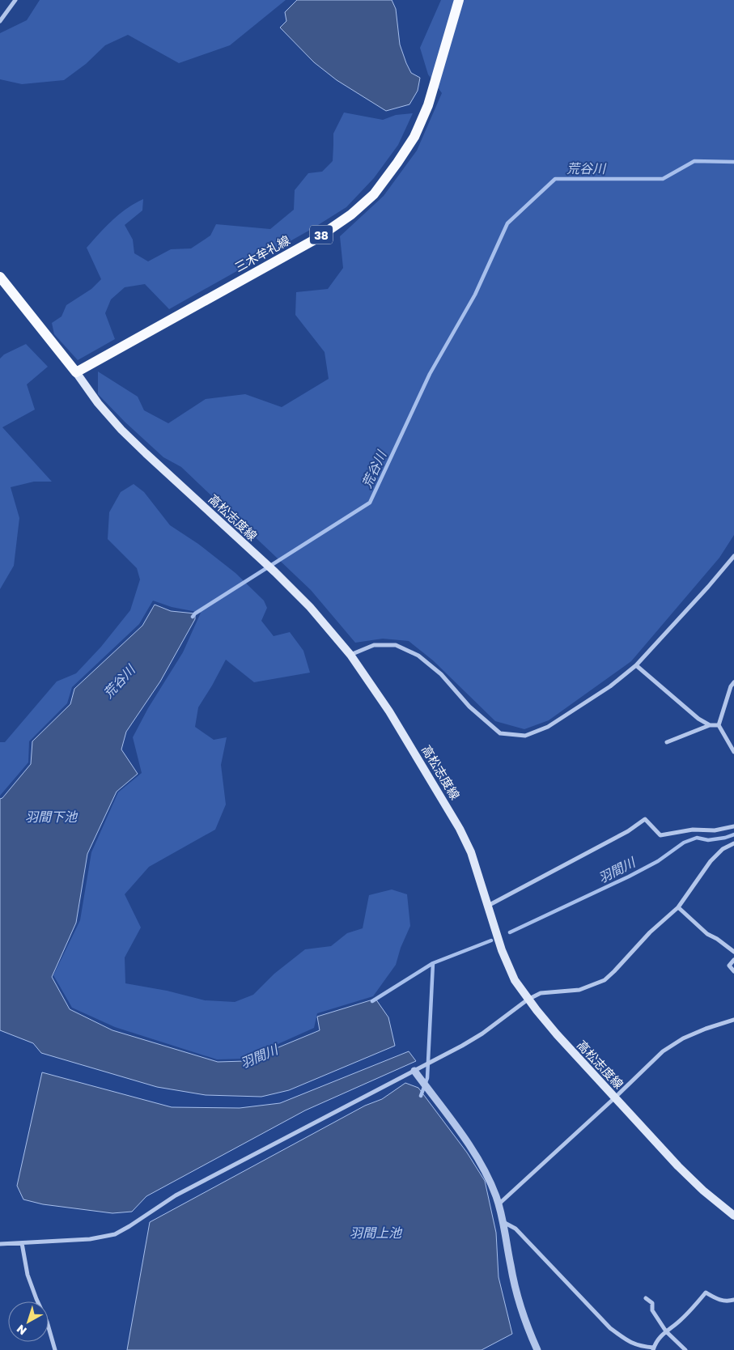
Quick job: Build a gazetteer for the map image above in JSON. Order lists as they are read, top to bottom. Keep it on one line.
{"streets":{"main road":["38","三木牟礼線","高松志度線"]},"crossings":[["三木牟礼線","高松志度線"]],"water":["荒谷川","羽間下池","羽間川","羽間上池"],"north":"bottom left"}
